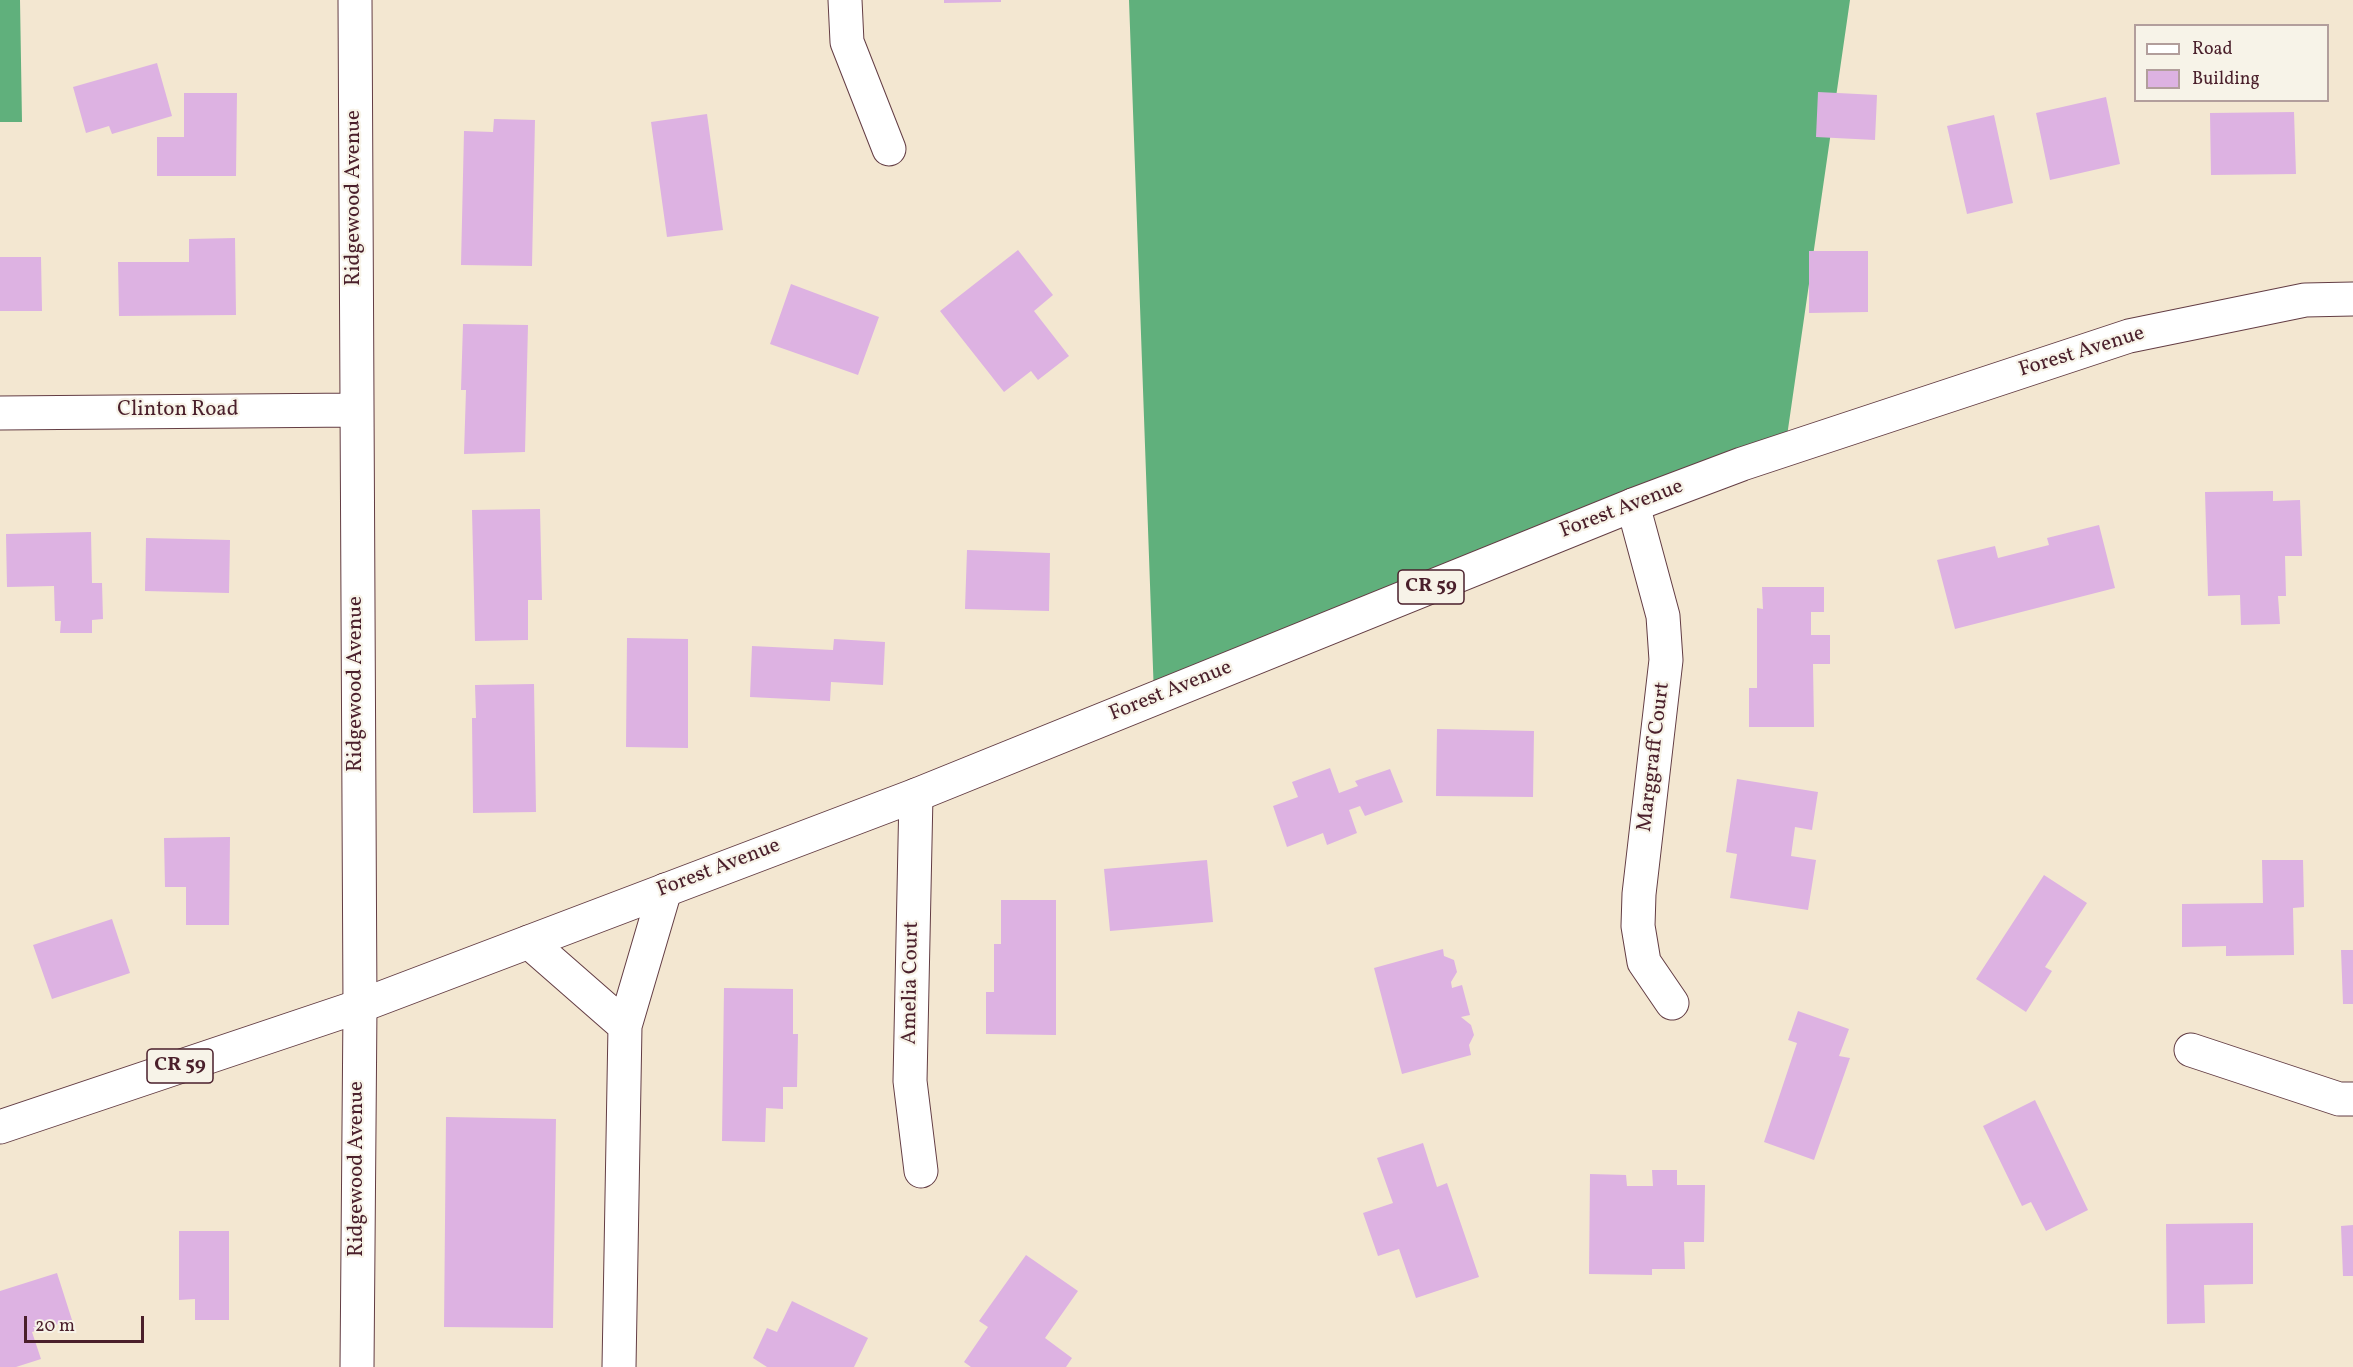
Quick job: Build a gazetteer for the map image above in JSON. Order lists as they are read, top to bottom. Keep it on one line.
{"streets":{"street":["Ridgewood Avenue","Forest Avenue","Clinton Road","CR 59","Marggraff Court","Amelia Court"]},"crossings":[["Ridgewood Avenue","Forest Avenue"],["Ridgewood Avenue","Clinton Road"],["Forest Avenue","Marggraff Court"],["Forest Avenue","Amelia Court"]],"legend":["Road","Building"],"scale_bar":"20 m"}
